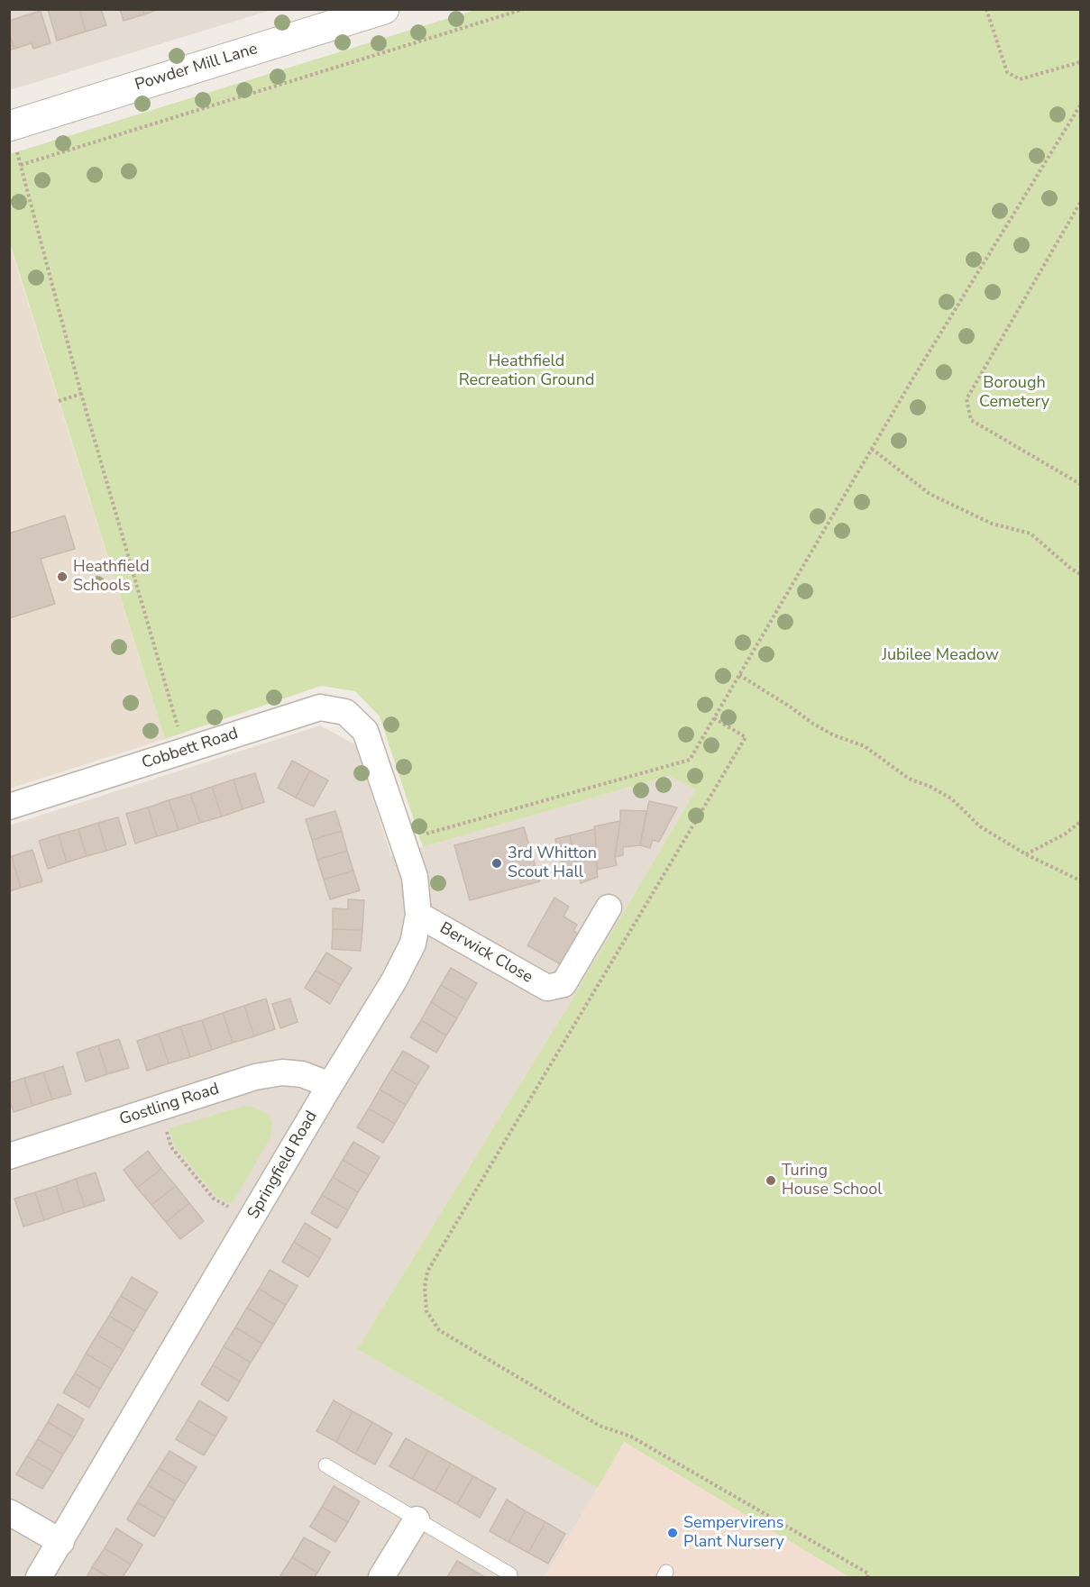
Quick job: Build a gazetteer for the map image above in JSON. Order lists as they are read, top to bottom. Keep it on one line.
{"streets":{"street":["Powder Mill Lane","Cobbett Road","Berwick Close","Gostling Road","Springfield Road"]},"crossings":[["Cobbett Road","Springfield Road"],["Berwick Close","Springfield Road"],["Gostling Road","Springfield Road"]],"parks":["Heathfield Recreation Ground","Borough Cemetery","Jubilee Meadow"],"places":["Heathfield Schools","3rd Whitton Scout Hall","Turing House School","Sempervirens Plant Nursery"]}
